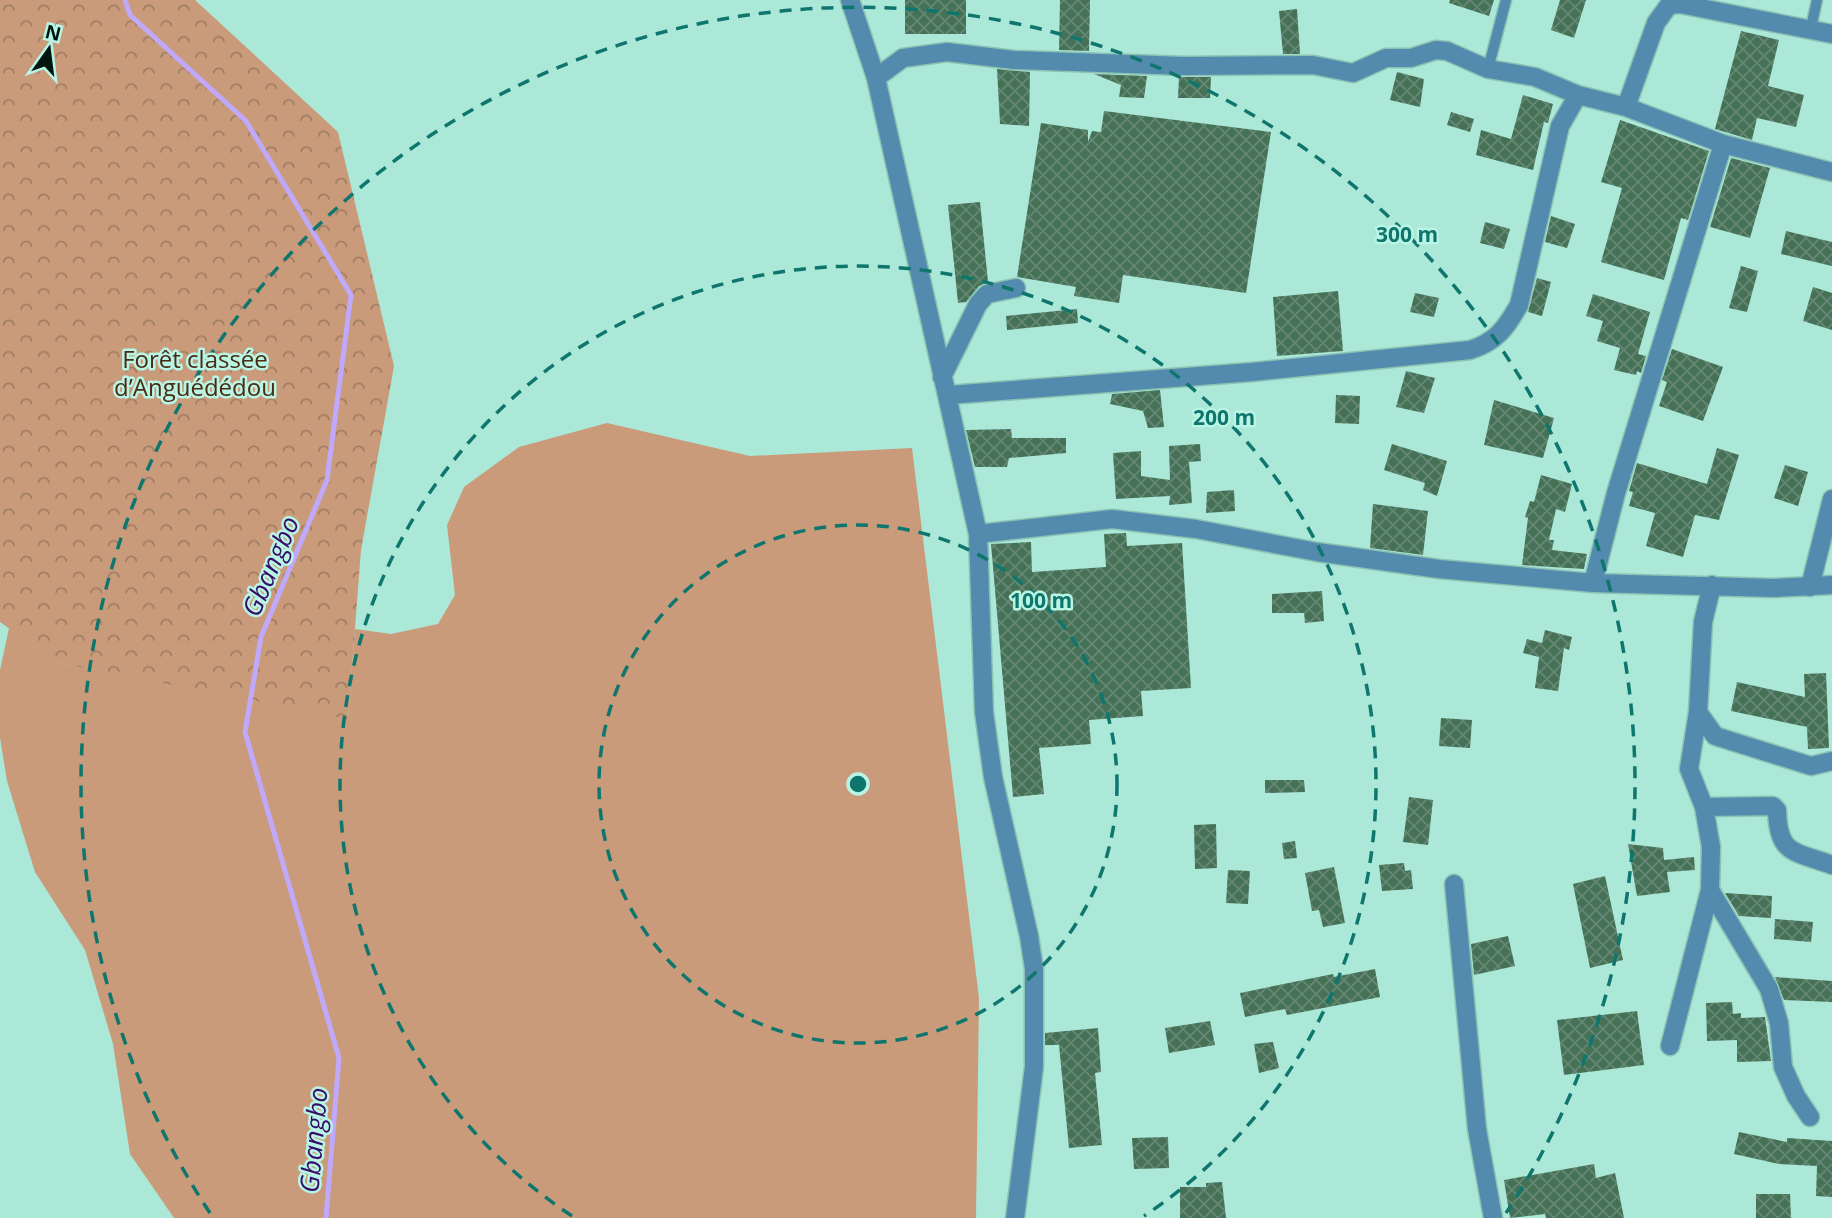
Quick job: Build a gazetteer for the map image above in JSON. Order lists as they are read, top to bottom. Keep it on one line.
{"water":["Gbangbo"],"parks":["Forêt classée d’Anguédédou"],"north":"top","rings":["300 m","200 m","100 m"]}
